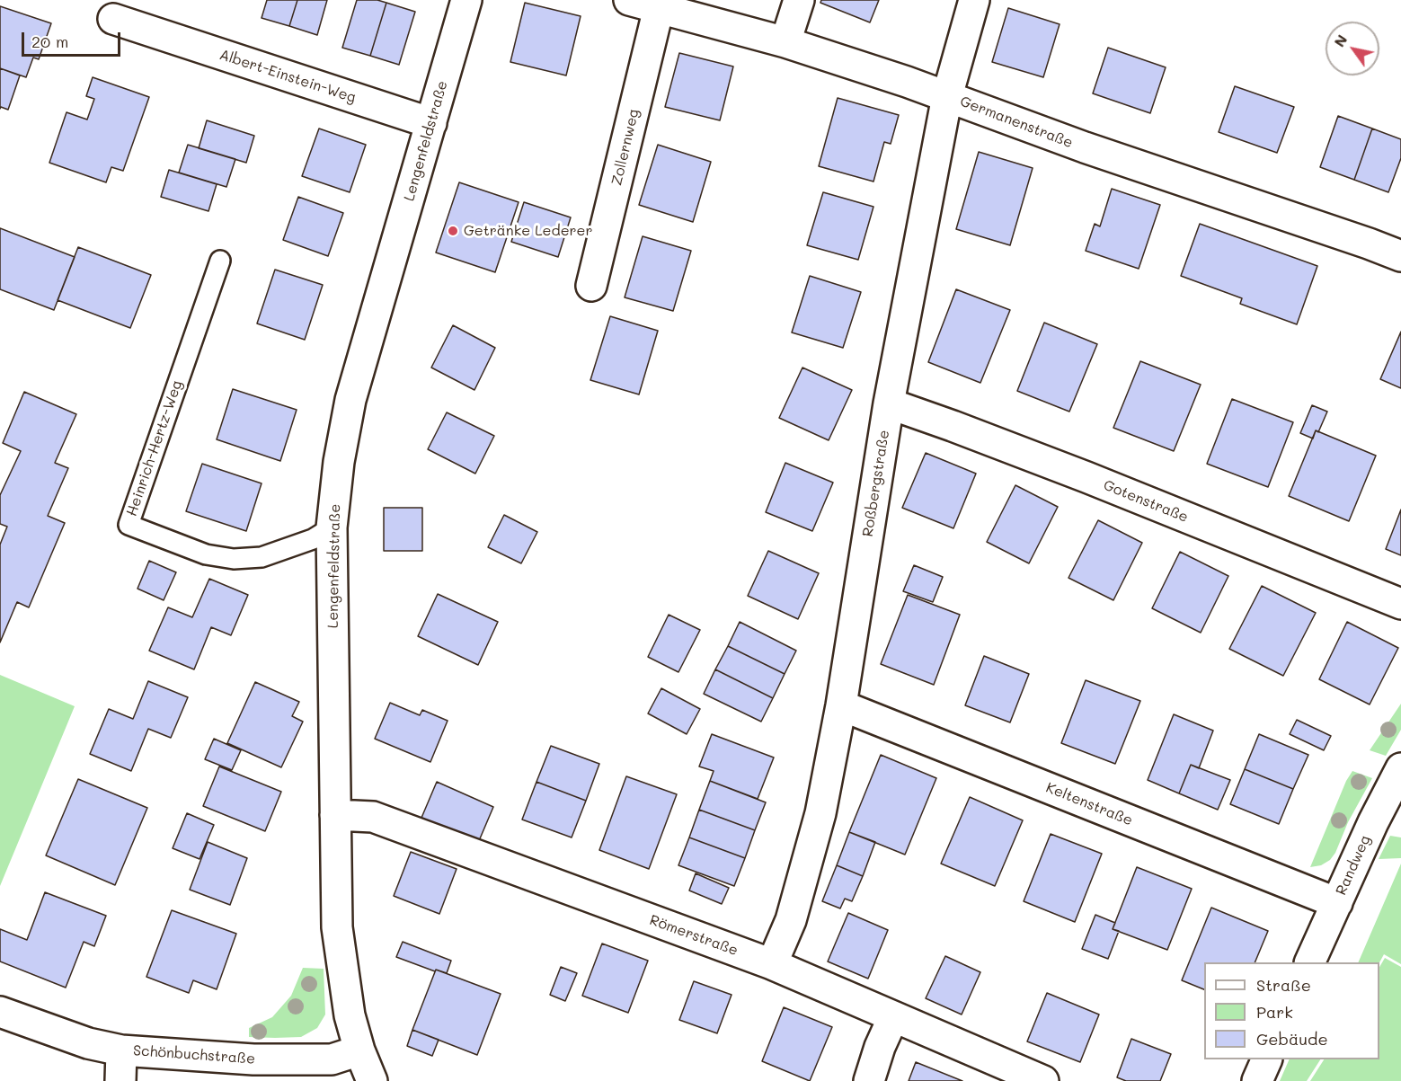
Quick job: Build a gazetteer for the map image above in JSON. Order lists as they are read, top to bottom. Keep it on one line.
{"streets":{"street":["Albert-Einstein-Weg","Germanenstraße","Lengenfeldstraße","Zollernweg","Roßbergstraße","Gotenstraße","Keltenstraße","Randweg","Römerstraße","Schönbuchstraße"],"lane":["Heinrich-Hertz-Weg"]},"crossings":[["Albert-Einstein-Weg","Lengenfeldstraße"],["Germanenstraße","Zollernweg"],["Germanenstraße","Roßbergstraße"],["Lengenfeldstraße","Heinrich-Hertz-Weg"],["Lengenfeldstraße","Römerstraße"],["Lengenfeldstraße","Schönbuchstraße"],["Roßbergstraße","Gotenstraße"],["Roßbergstraße","Keltenstraße"],["Roßbergstraße","Römerstraße"],["Keltenstraße","Randweg"]],"places":["Getränke Lederer"],"legend":["Straße","Park","Gebäude"],"scale_bar":"20 m","north":"top left"}
